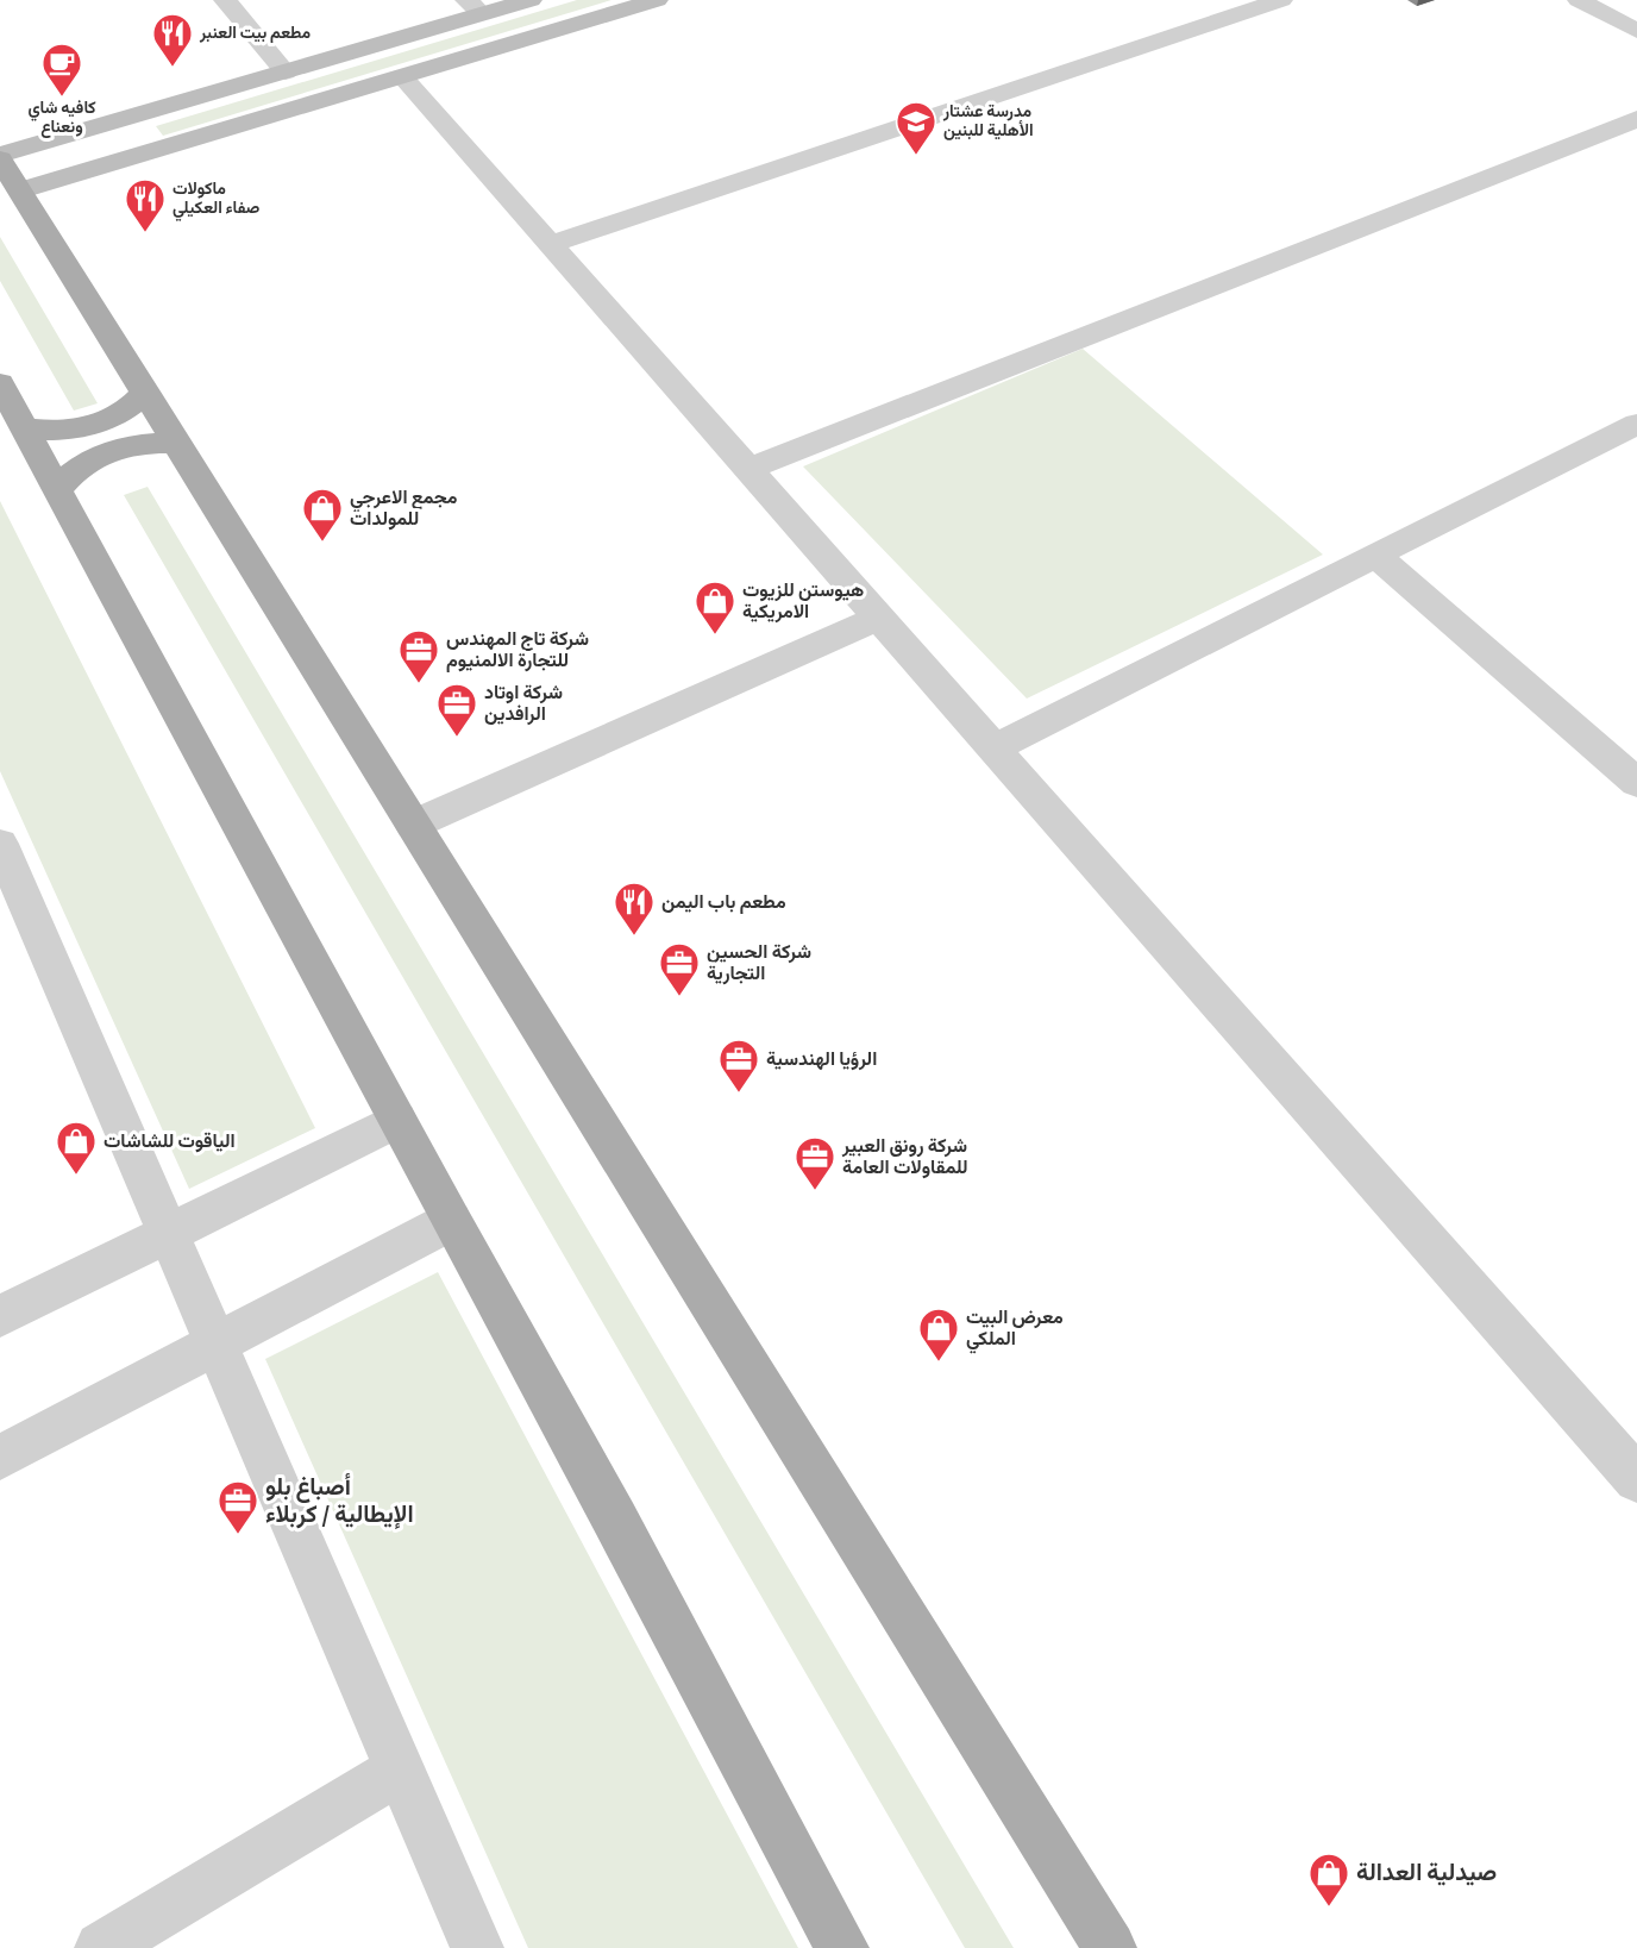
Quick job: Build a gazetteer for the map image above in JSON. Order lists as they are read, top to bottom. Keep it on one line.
{"places":{"restaurant":["مطعم بيت العنبر","ماكولات صفاء العكيلي","مطعم باب اليمن"],"cafe":["كافيه شاي ونعناع"],"school or university":["مدرسة عشتار الأهلية للبنين"],"shop":["مجمع الاعرجي للمولدات","هيوستن للزيوت الامريكية","الياقوت للشاشات","معرض البيت الملكي","صيدلية العدالة"],"office":["شركة تاج المهندس للتجارة الالمنيوم","شركة اوتاد الرافدين","شركة الحسين التجارية","الرؤيا الهندسية","شركة رونق العبير للمقاولات العامة","أصباغ بلو الإيطالية / كربلاء"]}}
